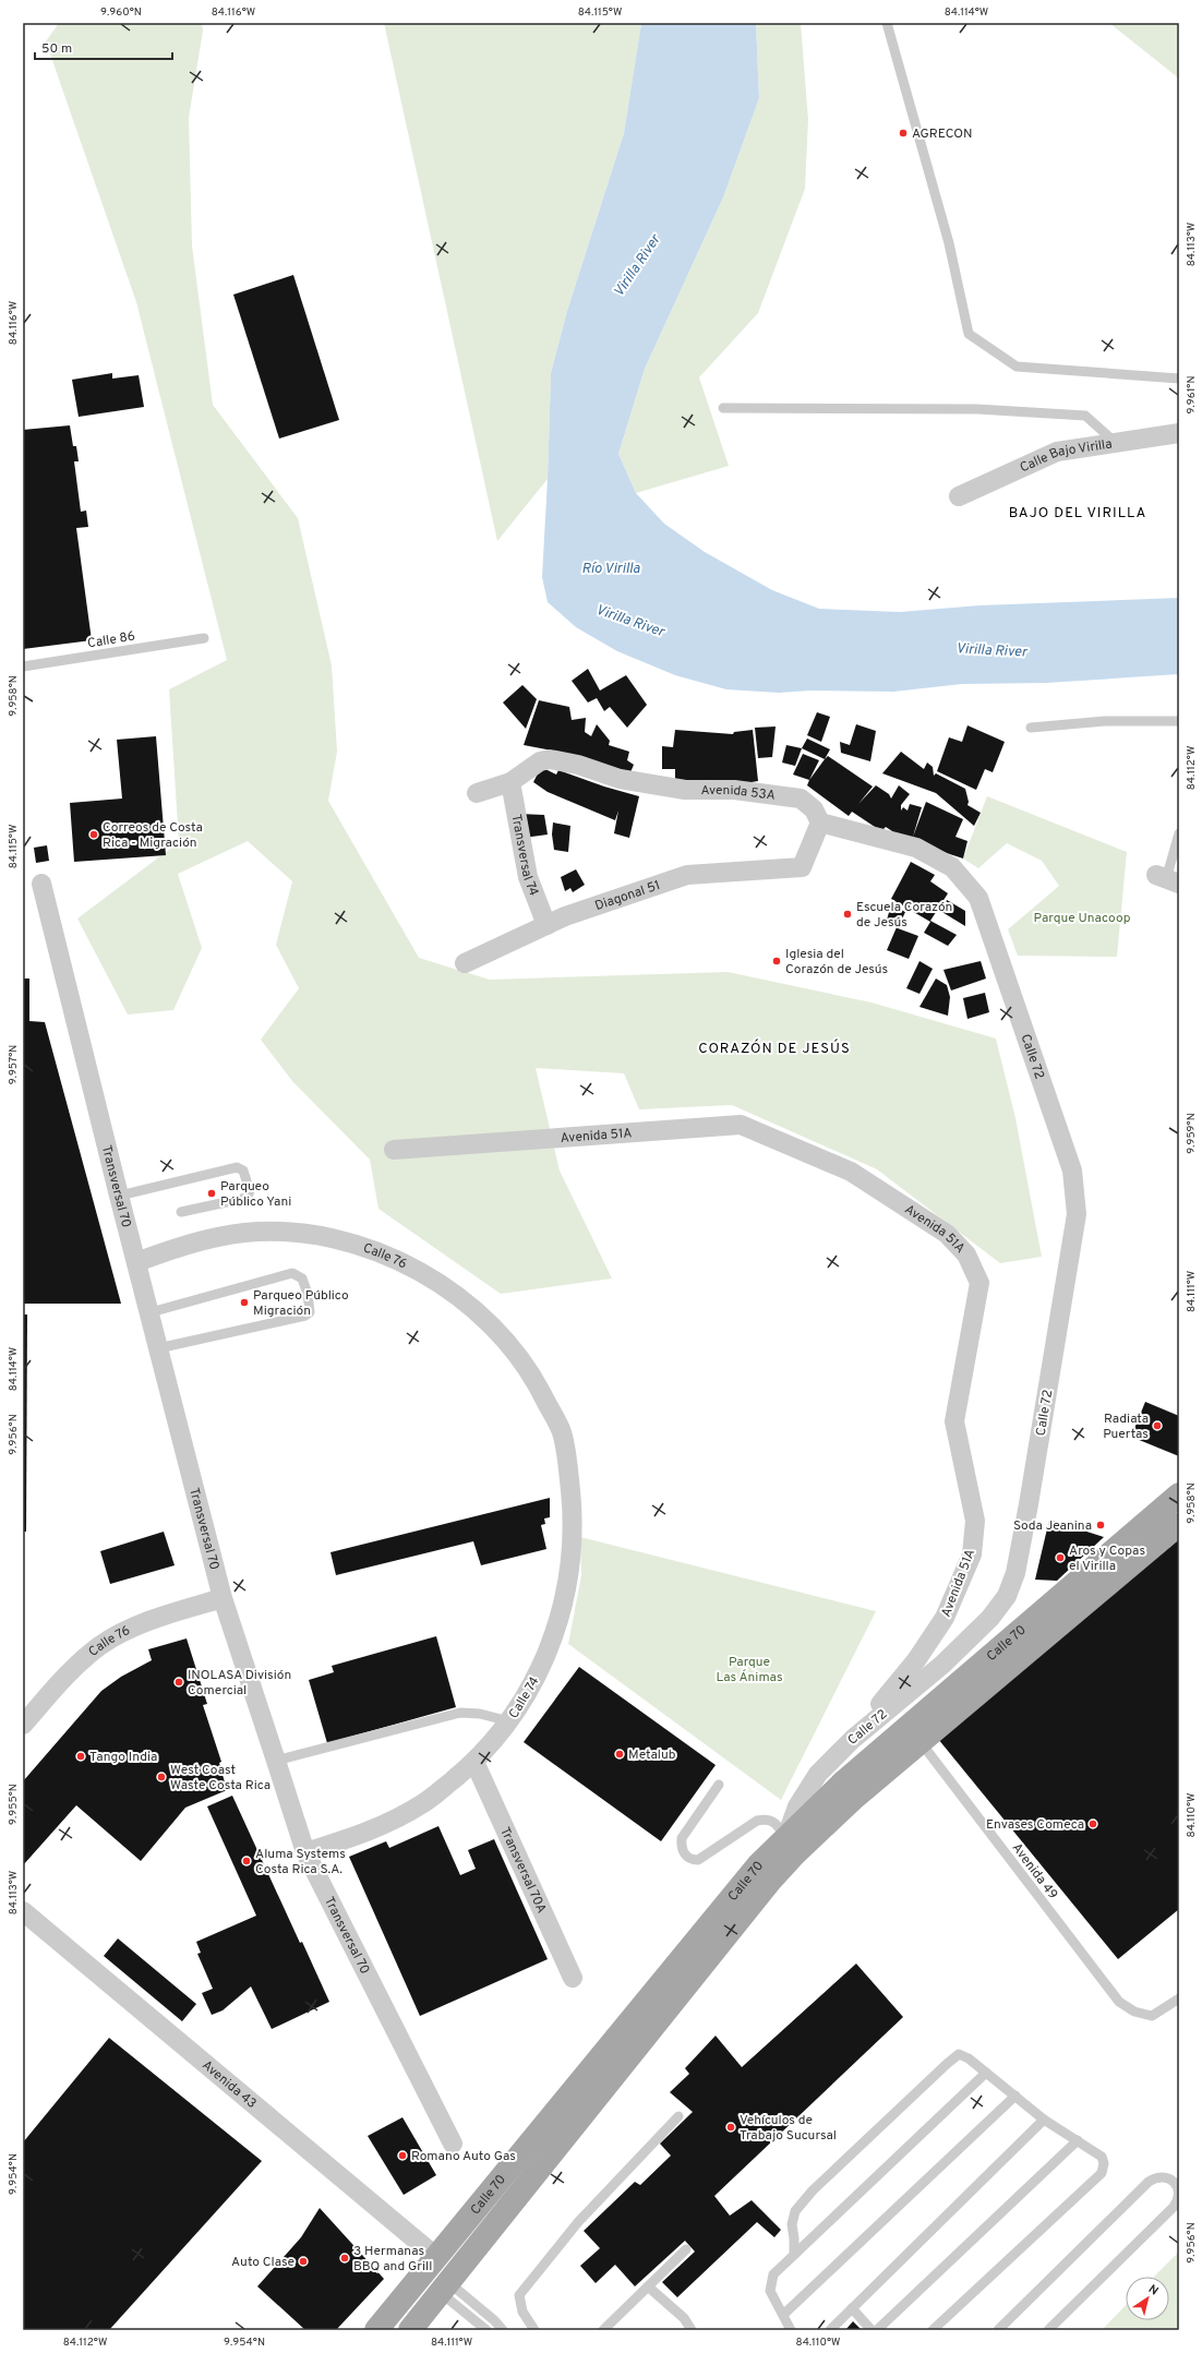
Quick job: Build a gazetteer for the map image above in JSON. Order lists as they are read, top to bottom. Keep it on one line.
{"streets":{"main road":["Calle 70"],"street":["Calle Bajo Virilla","Avenida 53A","Transversal 74","Diagonal 51","Calle 72","Avenida 51A","Transversal 70","Calle 76","Calle 74","Transversal 70A","Avenida 43"],"lane":["Calle 86","Avenida 49"]},"crossings":[["Avenida 53A","Transversal 74"],["Avenida 53A","Diagonal 51"],["Avenida 53A","Calle 72"],["Transversal 74","Diagonal 51"],["Diagonal 51","Calle 72"],["Calle 72","Avenida 51A"],["Calle 72","Calle 70"],["Transversal 70","Calle 76"],["Transversal 70","Calle 74"],["Calle 76","Calle 74"],["Calle 70","Avenida 49"],["Calle 70","Avenida 43"],["Calle 74","Transversal 70A"]],"districts":["BAJO DEL VIRILLA","CORAZÓN DE JESÚS"],"water":["Virilla River","Río Virilla"],"parks":["Parque Unacoop","Parque Las Ánimas"],"places":["AGRECON","Correos de Costa Rica - Migración","Escuela Corazón de Jesús","Iglesia del Corazón de Jesús","Parqueo Público Yani","Parqueo Público Migración","Radiata Puertas","Soda Jeanina","Aros y Copas el Virilla","INOLASA División Comercial","Metalub","Tango India","West Coast Waste Costa Rica","Envases Comeca","Aluma Systems Costa Rica S.A.","Vehículos de Trabajo Sucursal","Romano Auto Gas","3 Hermanas BBQ and Grill","Auto Clase"],"scale_bar":"50 m","north":"top right","coordinates":["9.960°N","84.116°W","84.115°W","84.114°W","84.113°W","9.961°N","9.958°N","84.112°W","9.957°N","9.959°N","84.111°W","9.956°N","9.955°N","84.110°W","9.954°N"]}
